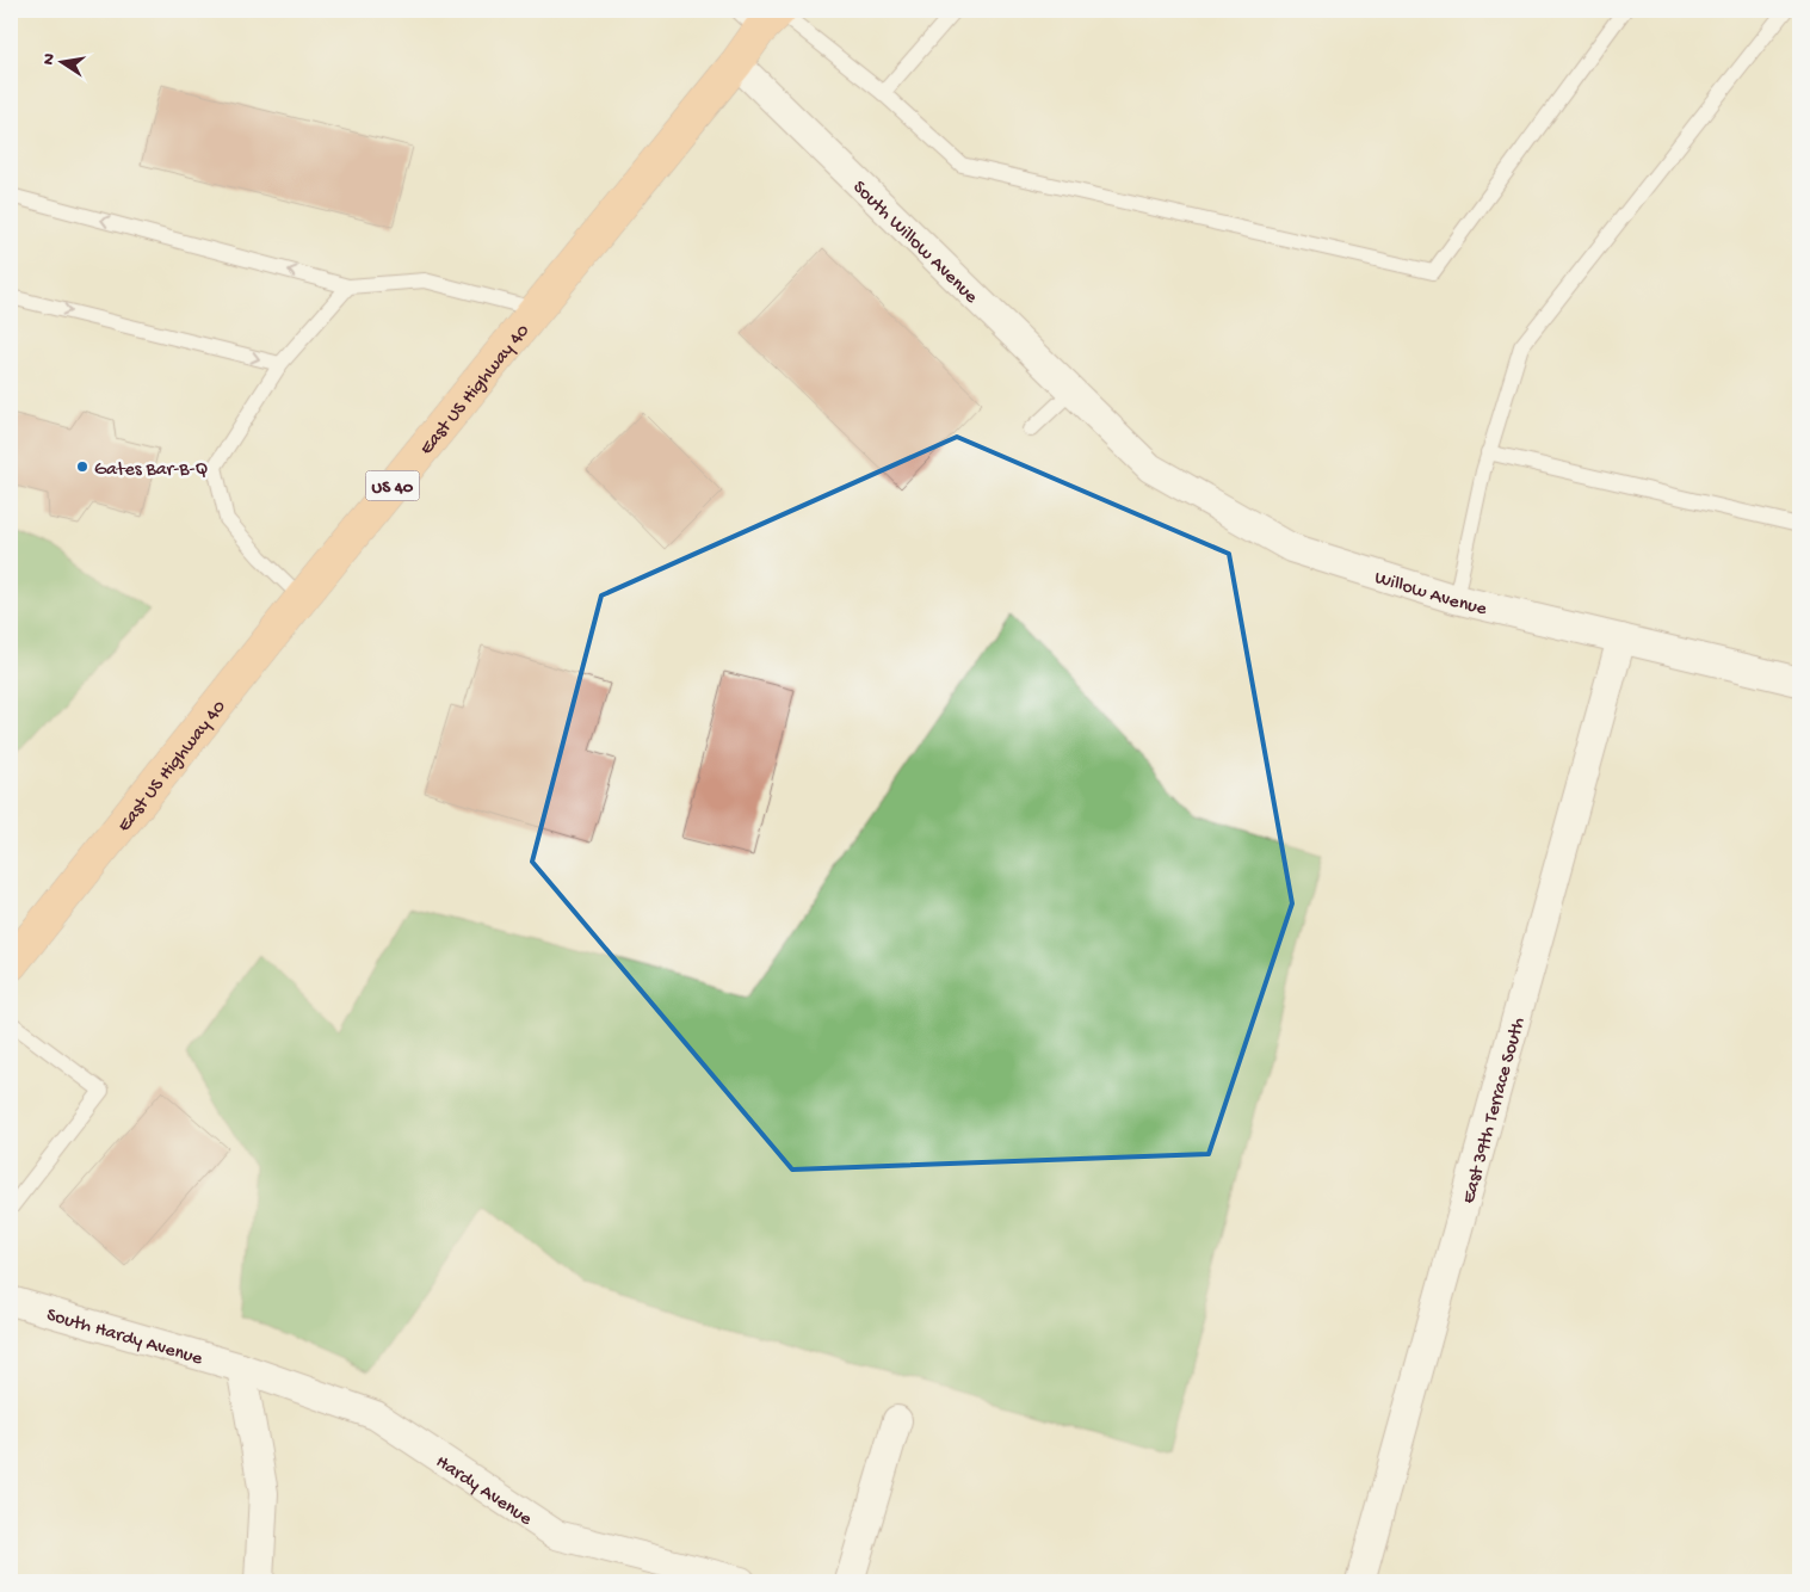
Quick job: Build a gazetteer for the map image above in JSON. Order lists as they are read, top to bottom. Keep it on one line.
{"streets":{"main road":["East US Highway 40","US 40"],"street":["South Willow Avenue","Willow Avenue","East 39th Terrace South","South Hardy Avenue","Hardy Avenue"]},"crossings":[["South Willow Avenue","East US Highway 40"],["South Willow Avenue","Willow Avenue"],["Willow Avenue","East 39th Terrace South"],["South Hardy Avenue","Hardy Avenue"]],"places":["Gates Bar-B-Q"],"north":"left"}
